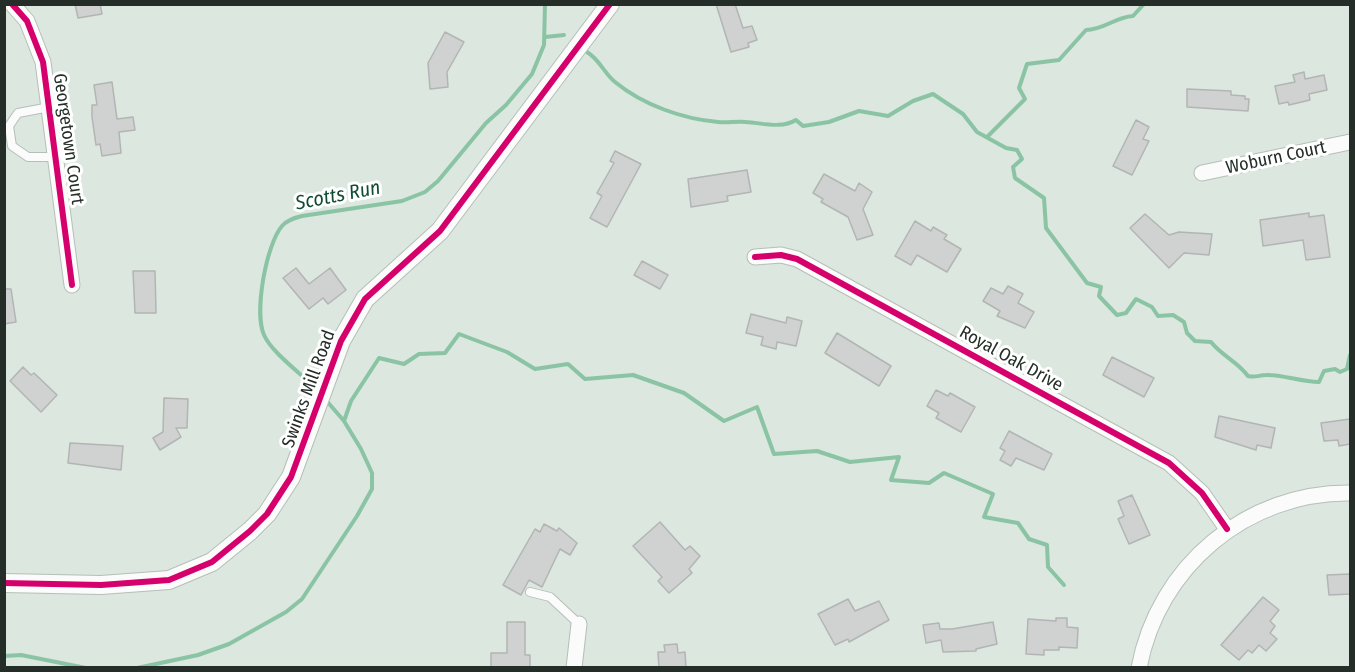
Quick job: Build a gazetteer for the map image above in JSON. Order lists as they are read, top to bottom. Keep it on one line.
{"streets":{"street":["Georgetown Court","Woburn Court","Royal Oak Drive","Swinks Mill Road"]},"water":["Scotts Run"]}
